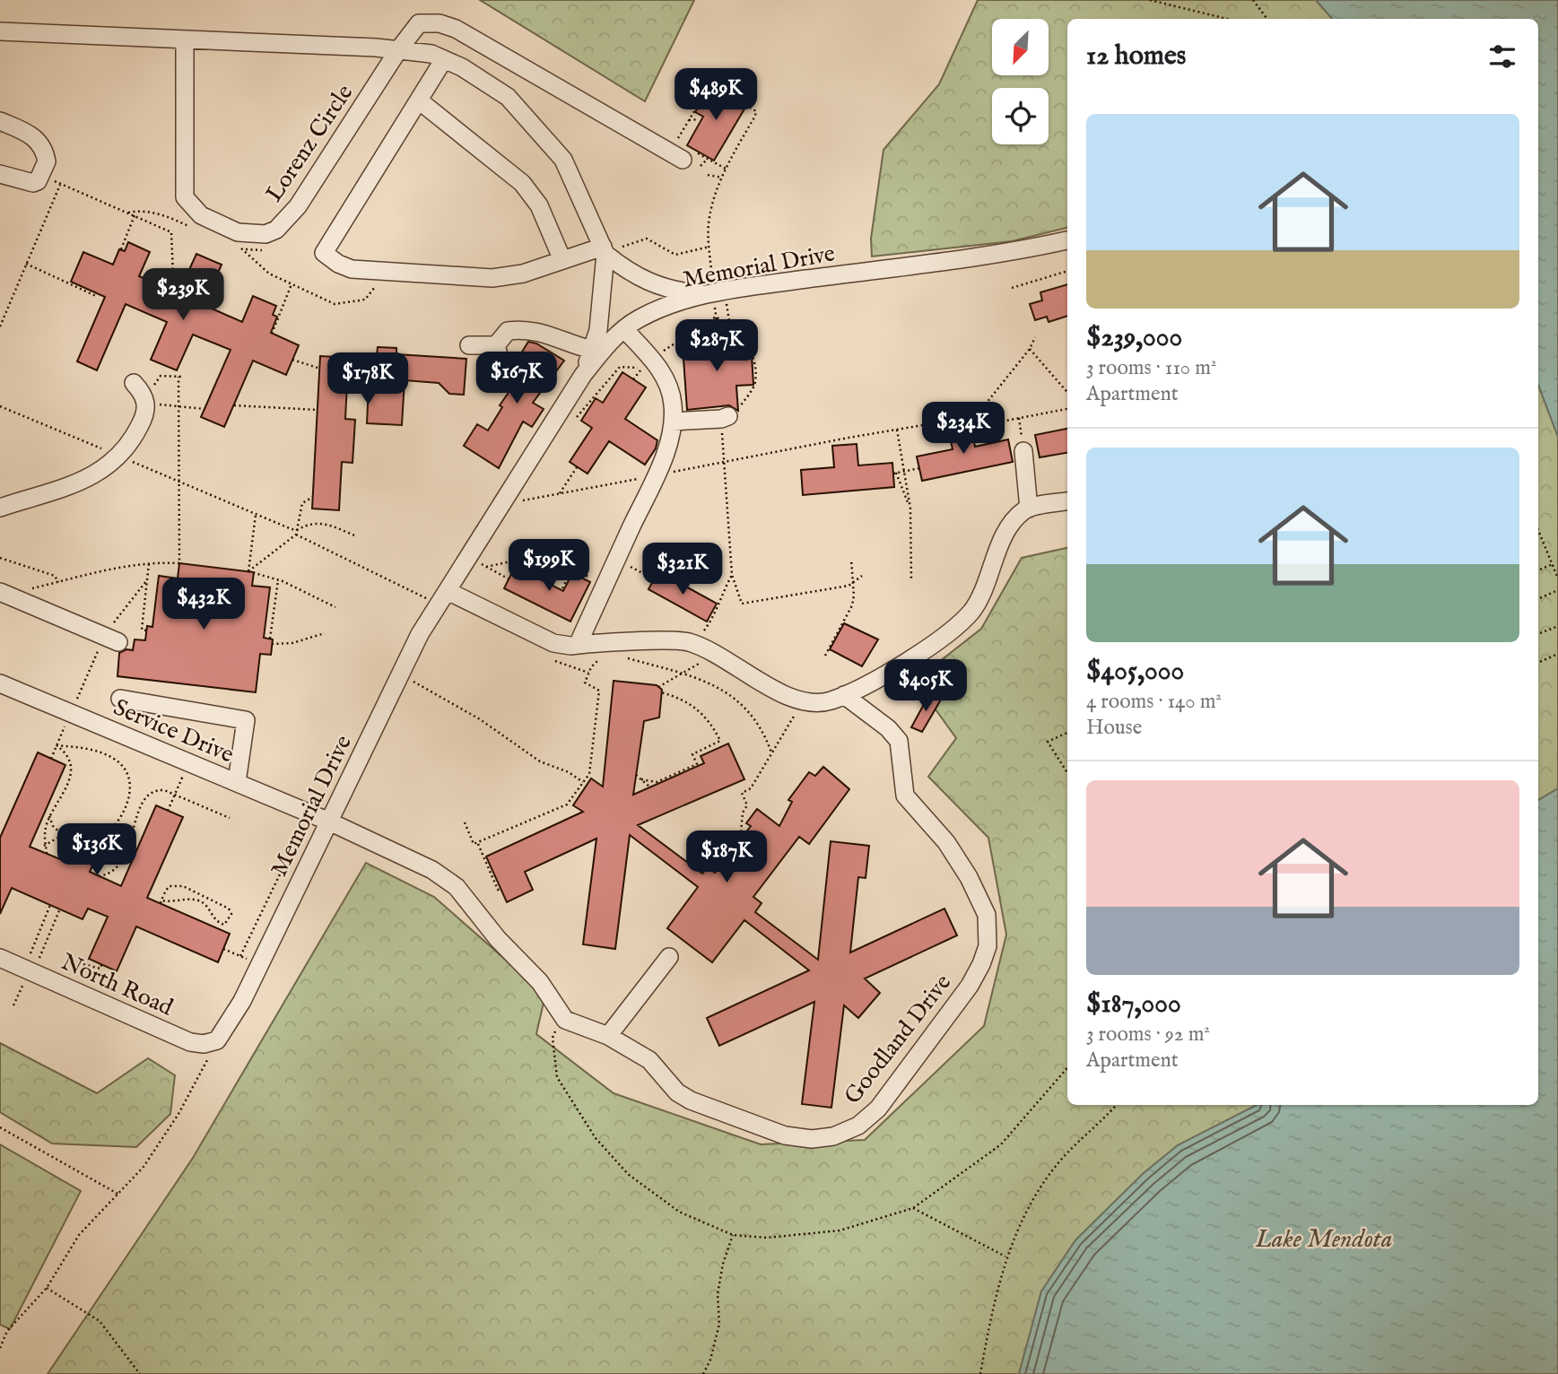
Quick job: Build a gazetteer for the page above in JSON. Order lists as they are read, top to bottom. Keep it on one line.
{"streets":{"lane":["Lorenz Circle","Memorial Drive","Service Drive","North Road","Goodland Drive"]},"crossings":[["Memorial Drive","Service Drive"],["Memorial Drive","North Road"],["Memorial Drive","Goodland Drive"],["Service Drive","Goodland Drive"]],"water":["Lake Mendota"],"north":"bottom left","page":{"heading":"12 homes","price":["$489K","$239K","$287K","$167K","$178K","$234K","$199K","$321K","$432K","$405K","$136K","$187K"],"list":[{"name":"$239,000","note":"3 rooms · 110 m² · Apartment"},{"name":"$405,000","note":"4 rooms · 140 m² · House"},{"name":"$187,000","note":"3 rooms · 92 m² · Apartment"}]}}
